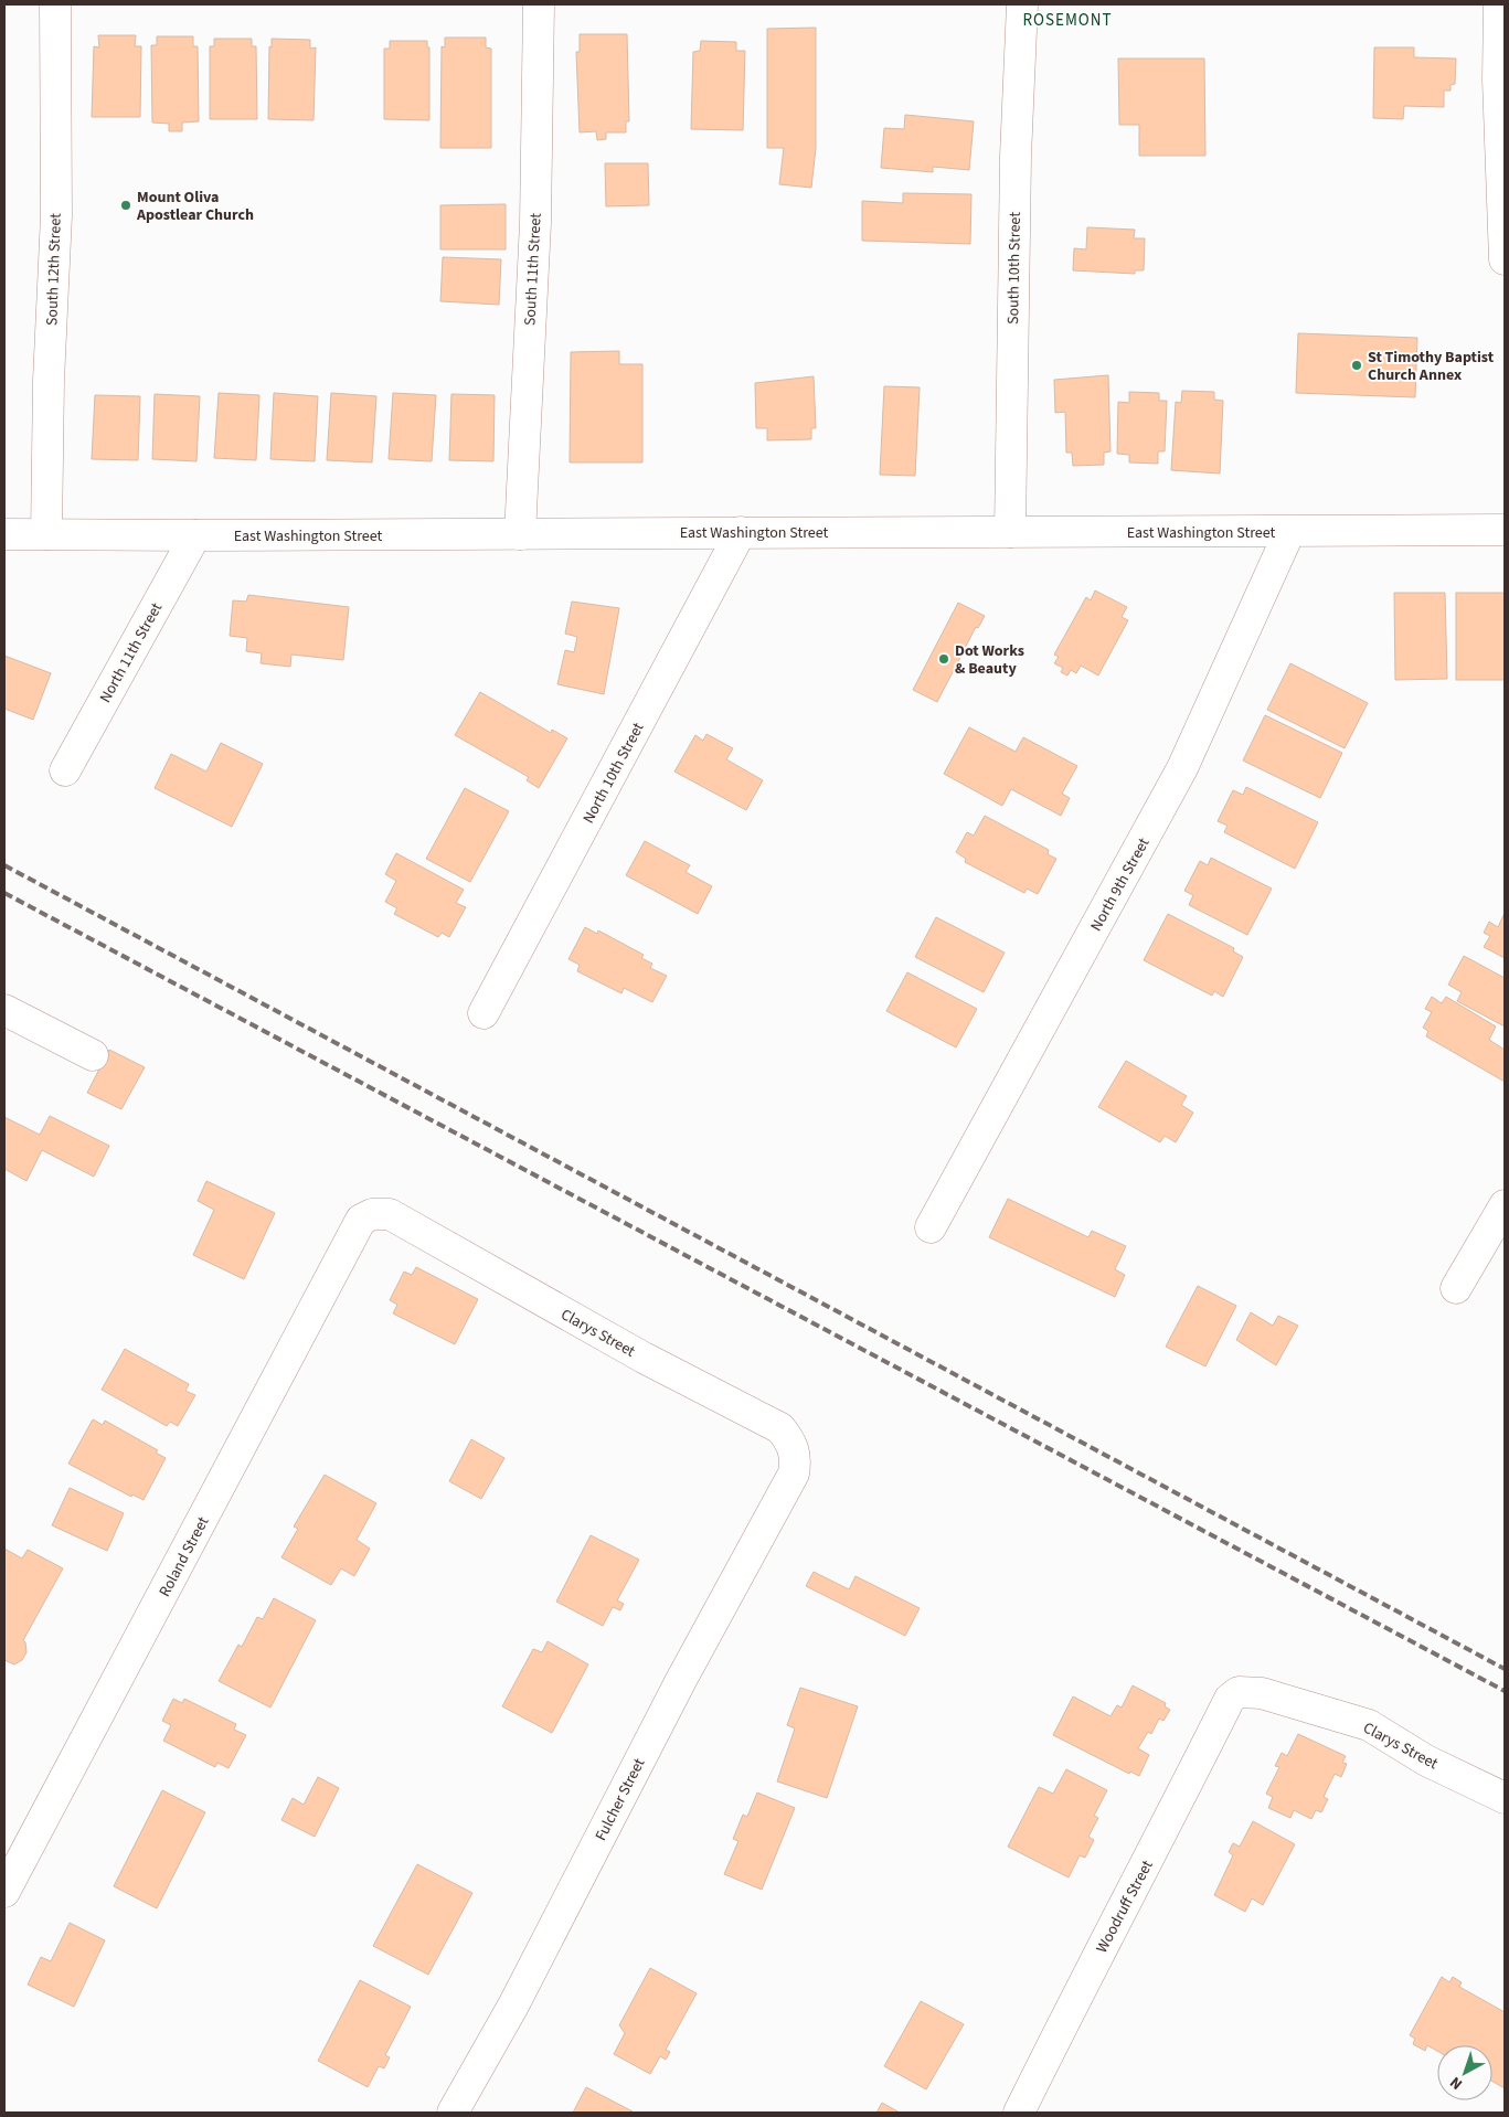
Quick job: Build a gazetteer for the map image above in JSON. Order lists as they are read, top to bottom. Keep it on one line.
{"streets":{"street":["South 10th Street","South 12th Street","South 11th Street","East Washington Street","North 11th Street","North 10th Street","North 9th Street","Clarys Street","Roland Street","Fulcher Street","Woodruff Street"]},"crossings":[["South 10th Street","East Washington Street"],["South 12th Street","East Washington Street"],["South 11th Street","East Washington Street"],["East Washington Street","North 11th Street"],["East Washington Street","North 10th Street"],["East Washington Street","North 9th Street"],["Clarys Street","Roland Street"],["Clarys Street","Fulcher Street"],["Clarys Street","Woodruff Street"]],"districts":["ROSEMONT"],"places":["Mount Oliva Apostlear Church","St Timothy Baptist Church Annex","Dot Works & Beauty"],"north":"bottom left"}
